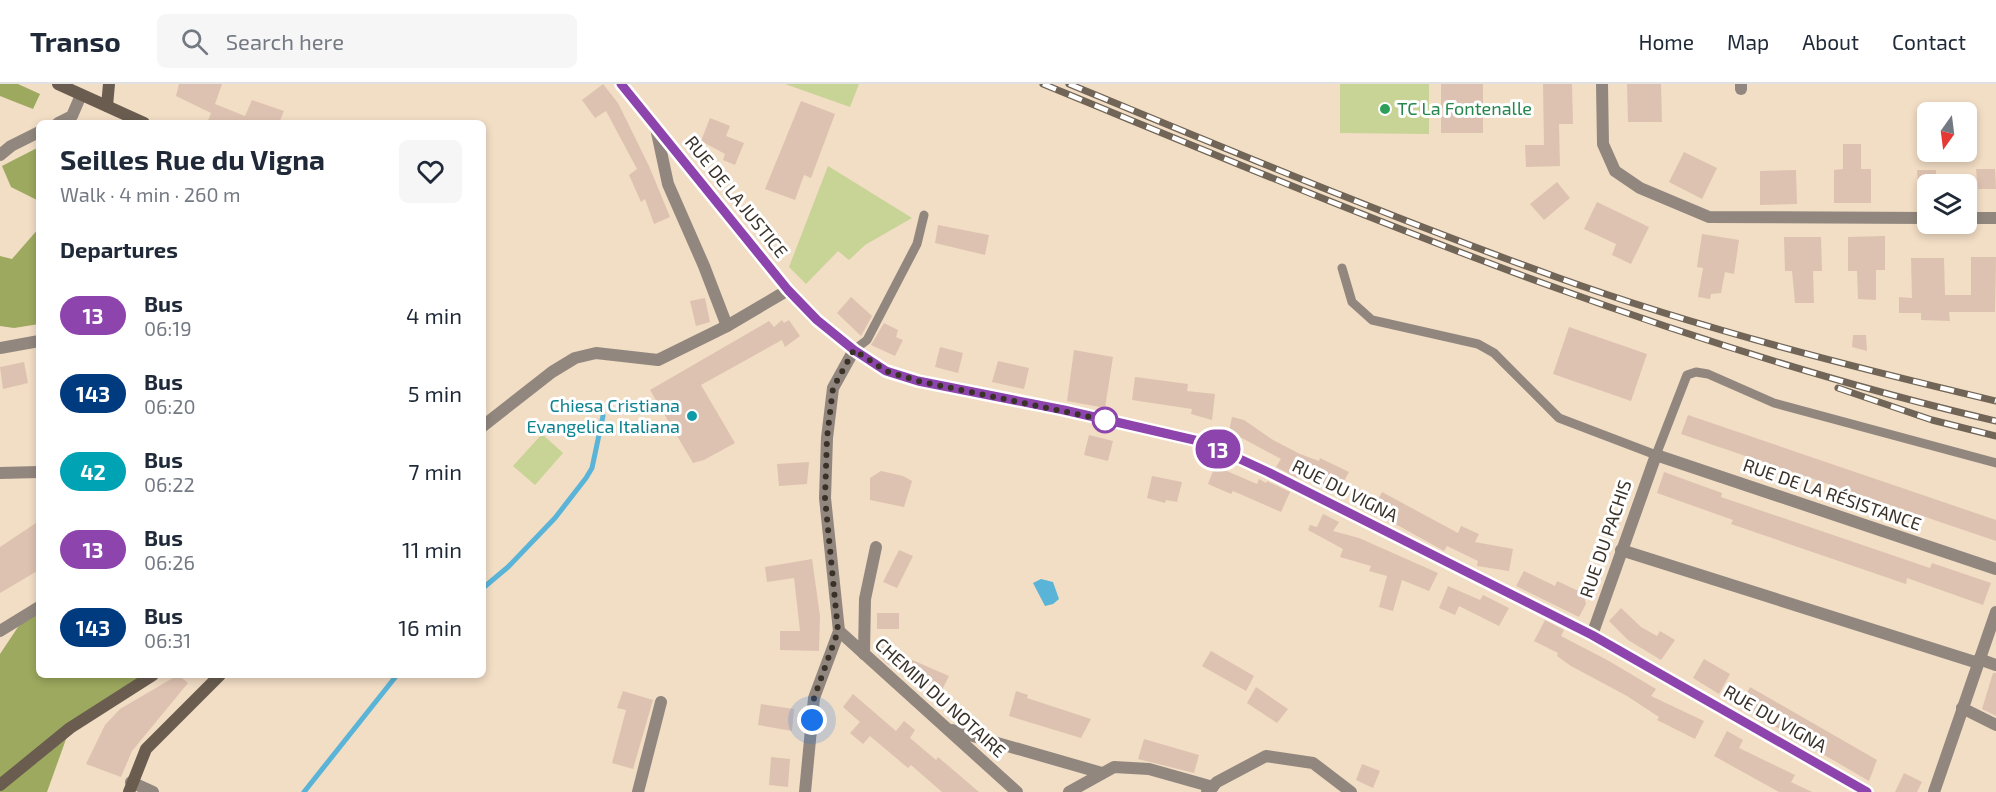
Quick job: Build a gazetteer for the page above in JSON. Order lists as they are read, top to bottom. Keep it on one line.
{"streets":{"street":["RUE DE LA JUSTICE","RUE DU VIGNA","RUE DE LA RÉSISTANCE","RUE DU PACHIS","CHEMIN DU NOTAIRE"]},"crossings":[["RUE DE LA JUSTICE","RUE DU VIGNA"],["RUE DU VIGNA","RUE DU PACHIS"],["RUE DE LA RÉSISTANCE","RUE DU PACHIS"]],"places":["TC La Fontenalle","Chiesa Cristiana Evangelica Italiana"],"lines":["bus line 13"],"north":"bottom","page":{"header":"Transo","search":"Search here","nav":["Home","Map","About","Contact"],"on_map":"13","heading":[["Seilles Rue du Vigna","Walk · 4 min · 260 m"],"Departures"],"list":[{"mark":"13","name":"Bus","note":"06:19","value":"4 min"},{"mark":"143","name":"Bus","note":"06:20","value":"5 min"},{"mark":"42","name":"Bus","note":"06:22","value":"7 min"},{"mark":"13","name":"Bus","note":"06:26","value":"11 min"},{"mark":"143","name":"Bus","note":"06:31","value":"16 min"}]}}
